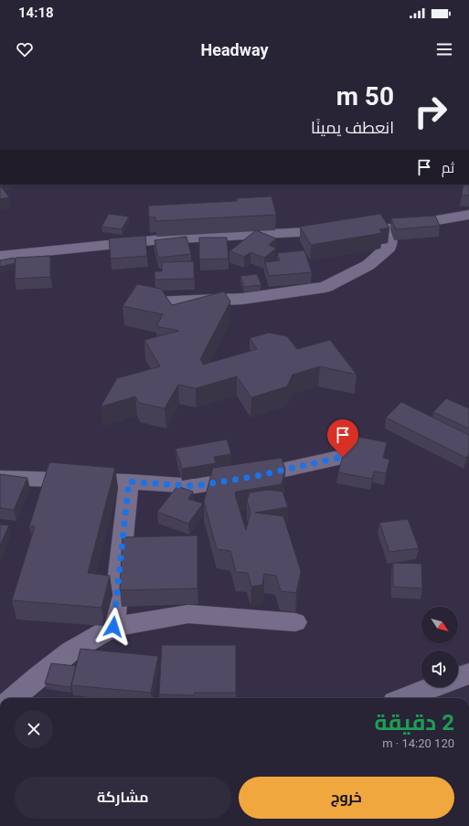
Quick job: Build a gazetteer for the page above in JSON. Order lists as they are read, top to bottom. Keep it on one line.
{"north":"bottom right","page":{"status":"14:18","header":"Headway","turn":["50 m","انعطف يمينًا"],"then":"ثم","heading":["2 دقيقة","120 m · 14:20"],"buttons":["خروج","مشاركة"]}}
